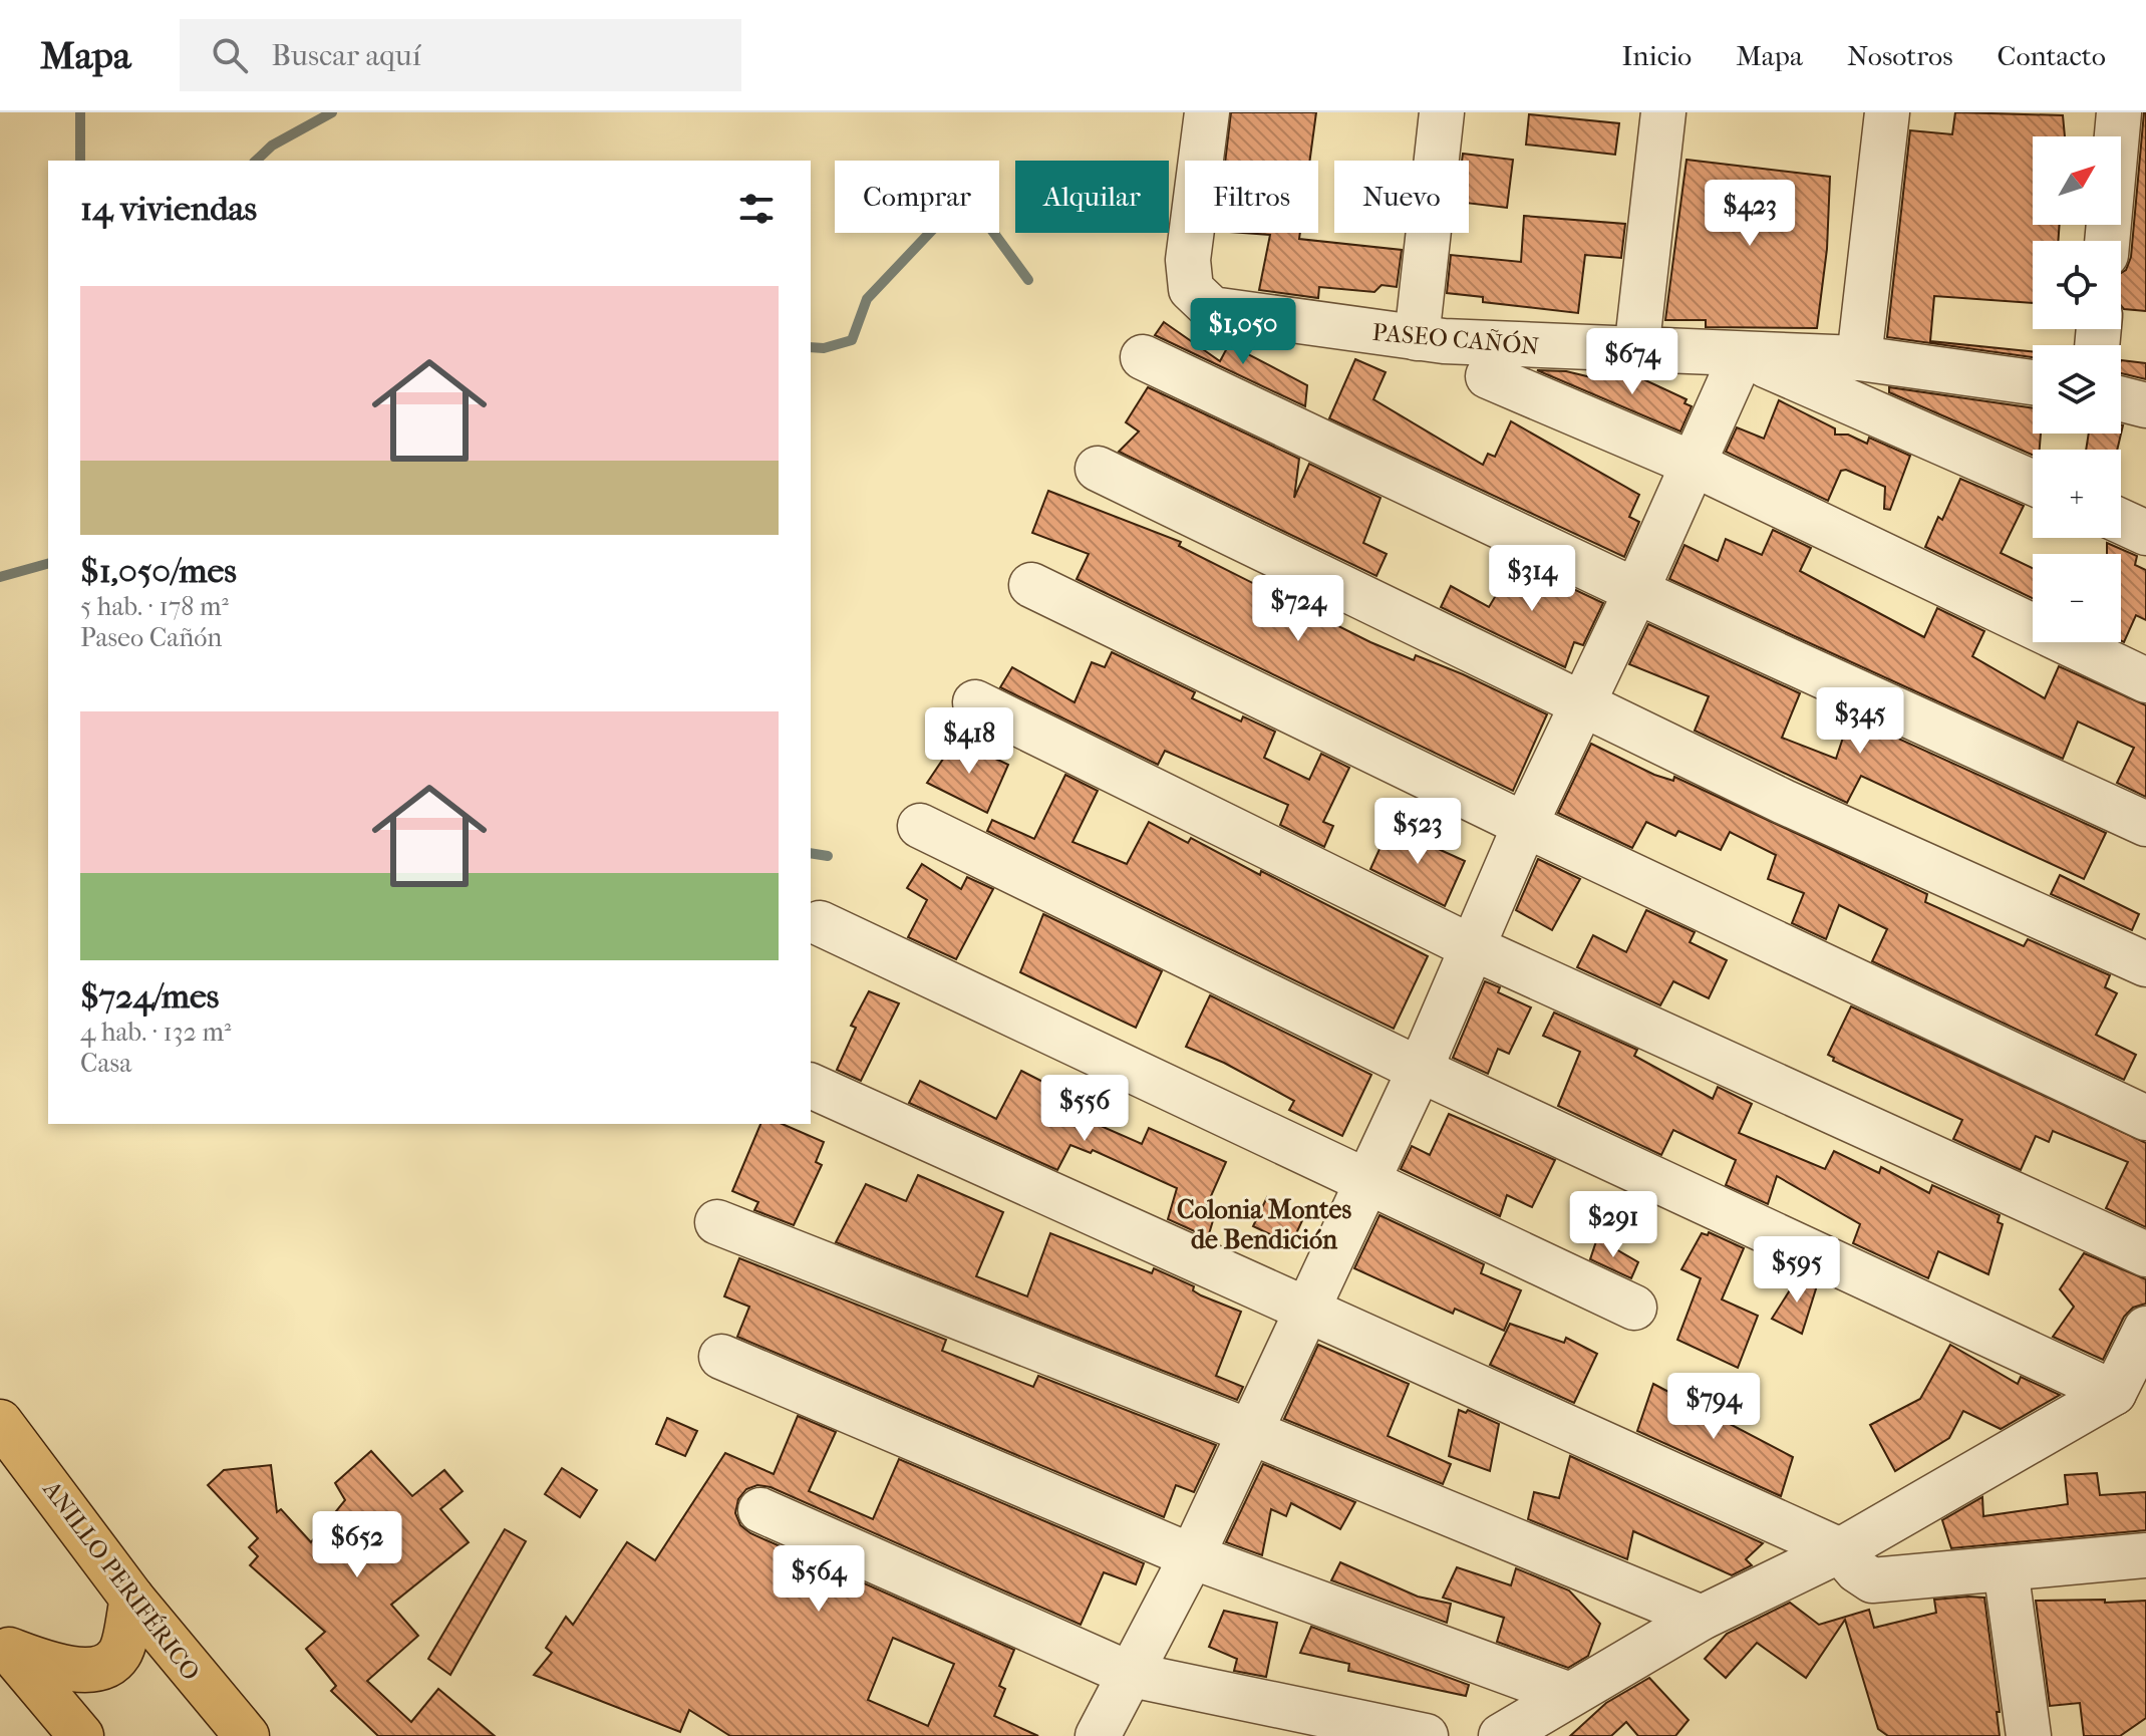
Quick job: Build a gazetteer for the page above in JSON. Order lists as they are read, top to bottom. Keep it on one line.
{"streets":{"highway":["ANILLO PERIFÉRICO"],"street":["PASEO CAÑÓN"]},"districts":["Colonia Montes de Bendición"],"north":"top right","page":{"header":"Mapa","search":"Buscar aquí","nav":["Inicio","Mapa","Nosotros","Contacto"],"map_buttons":["+","−"],"chip":["Comprar","Alquilar","Filtros","Nuevo"],"heading":"14 viviendas","price":["$423","$1,050","$674","$314","$724","$345","$418","$523","$556","$291","$595","$794","$652","$564"],"list":[{"name":"$1,050/mes","note":"5 hab. · 178 m² · Paseo Cañón"},{"name":"$724/mes","note":"4 hab. · 132 m² · Casa"}]}}
